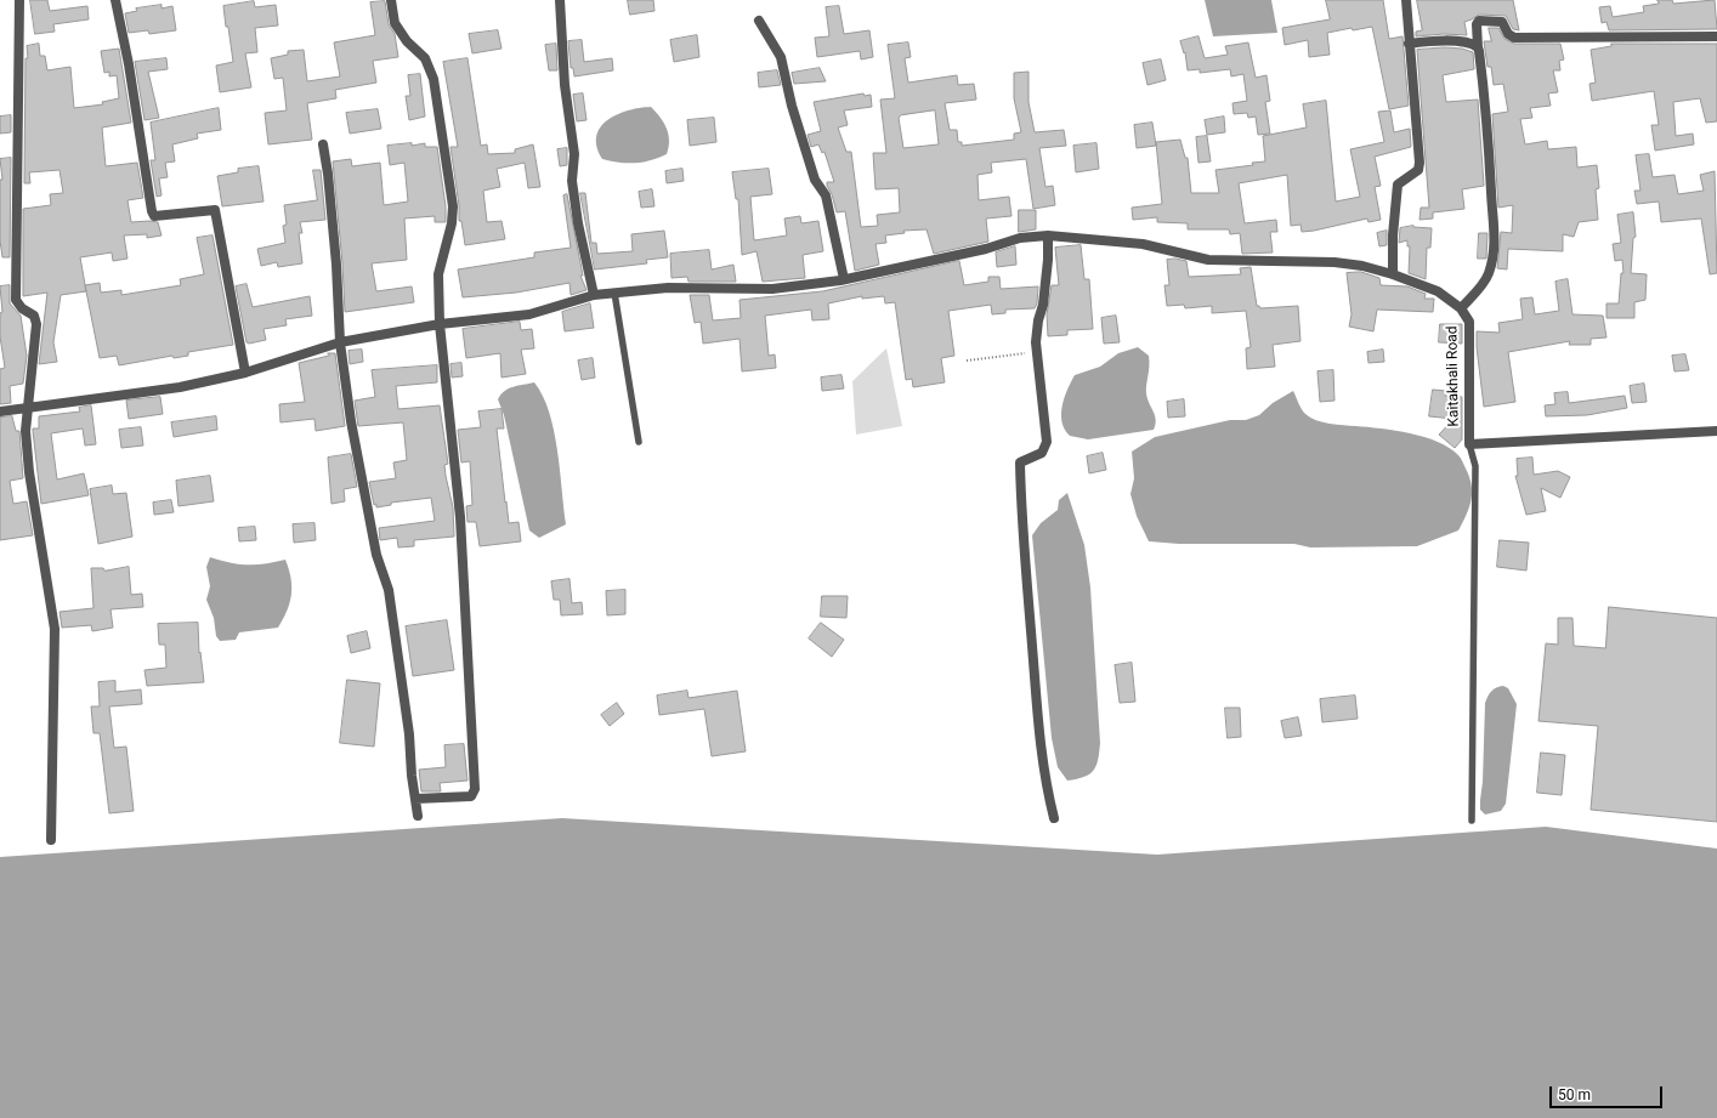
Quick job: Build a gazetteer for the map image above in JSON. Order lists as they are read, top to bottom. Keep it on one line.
{"streets":{"street":["Kaitakhali Road"]},"scale_bar":"50 m"}
